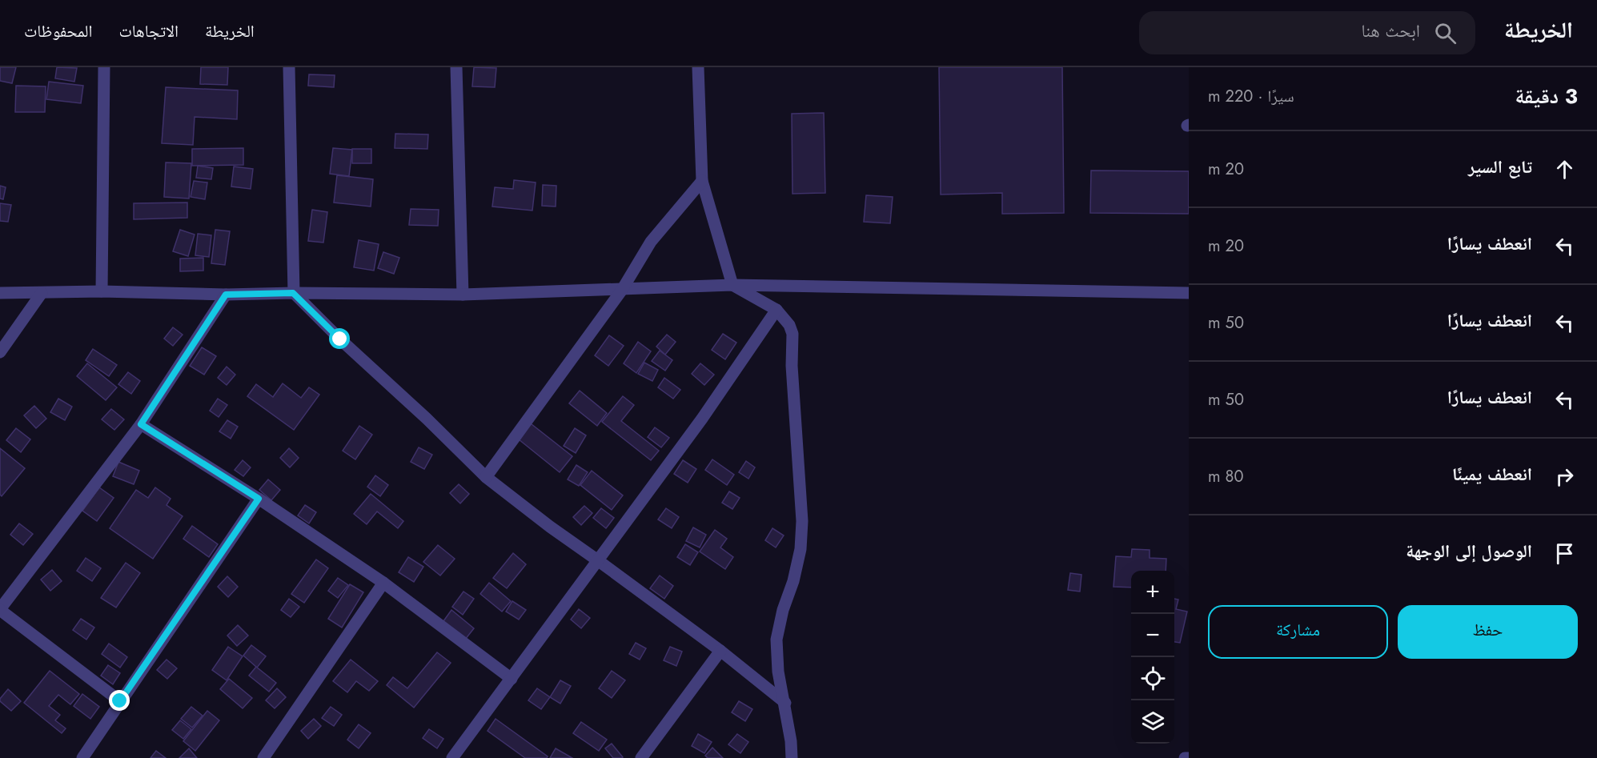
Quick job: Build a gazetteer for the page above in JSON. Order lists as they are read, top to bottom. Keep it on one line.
{"page":{"header":"الخريطة","search":"ابحث هنا","nav":["الخريطة","الاتجاهات","المحفوظات"],"heading":["3 دقيقة","سيرًا · 220 m"],"list":[["تابع السير","20 m"],["انعطف يسارًا","20 m"],["انعطف يسارًا","50 m"],["انعطف يسارًا","50 m"],["انعطف يمينًا","80 m"],"الوصول إلى الوجهة"],"map_buttons":["+","−"],"buttons":["حفظ","مشاركة"]}}
